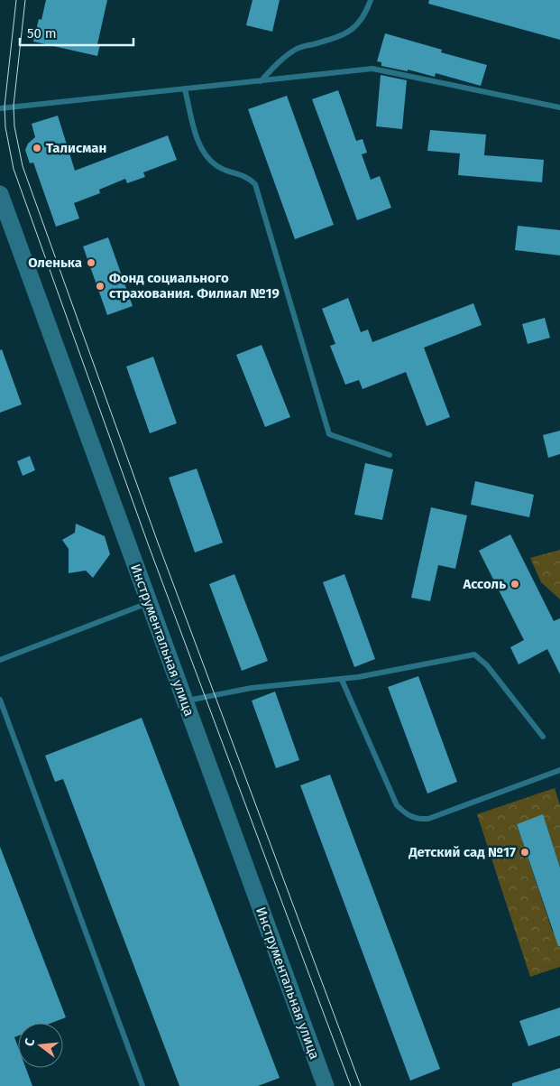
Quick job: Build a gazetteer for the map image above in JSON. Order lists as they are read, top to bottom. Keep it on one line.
{"streets":{"street":["Инструментальная улица"]},"places":["Талисман","Оленька","Фонд социального страхования. Филиал №19","Ассоль","Детский сад №17"],"scale_bar":"50 m","north":"left"}
